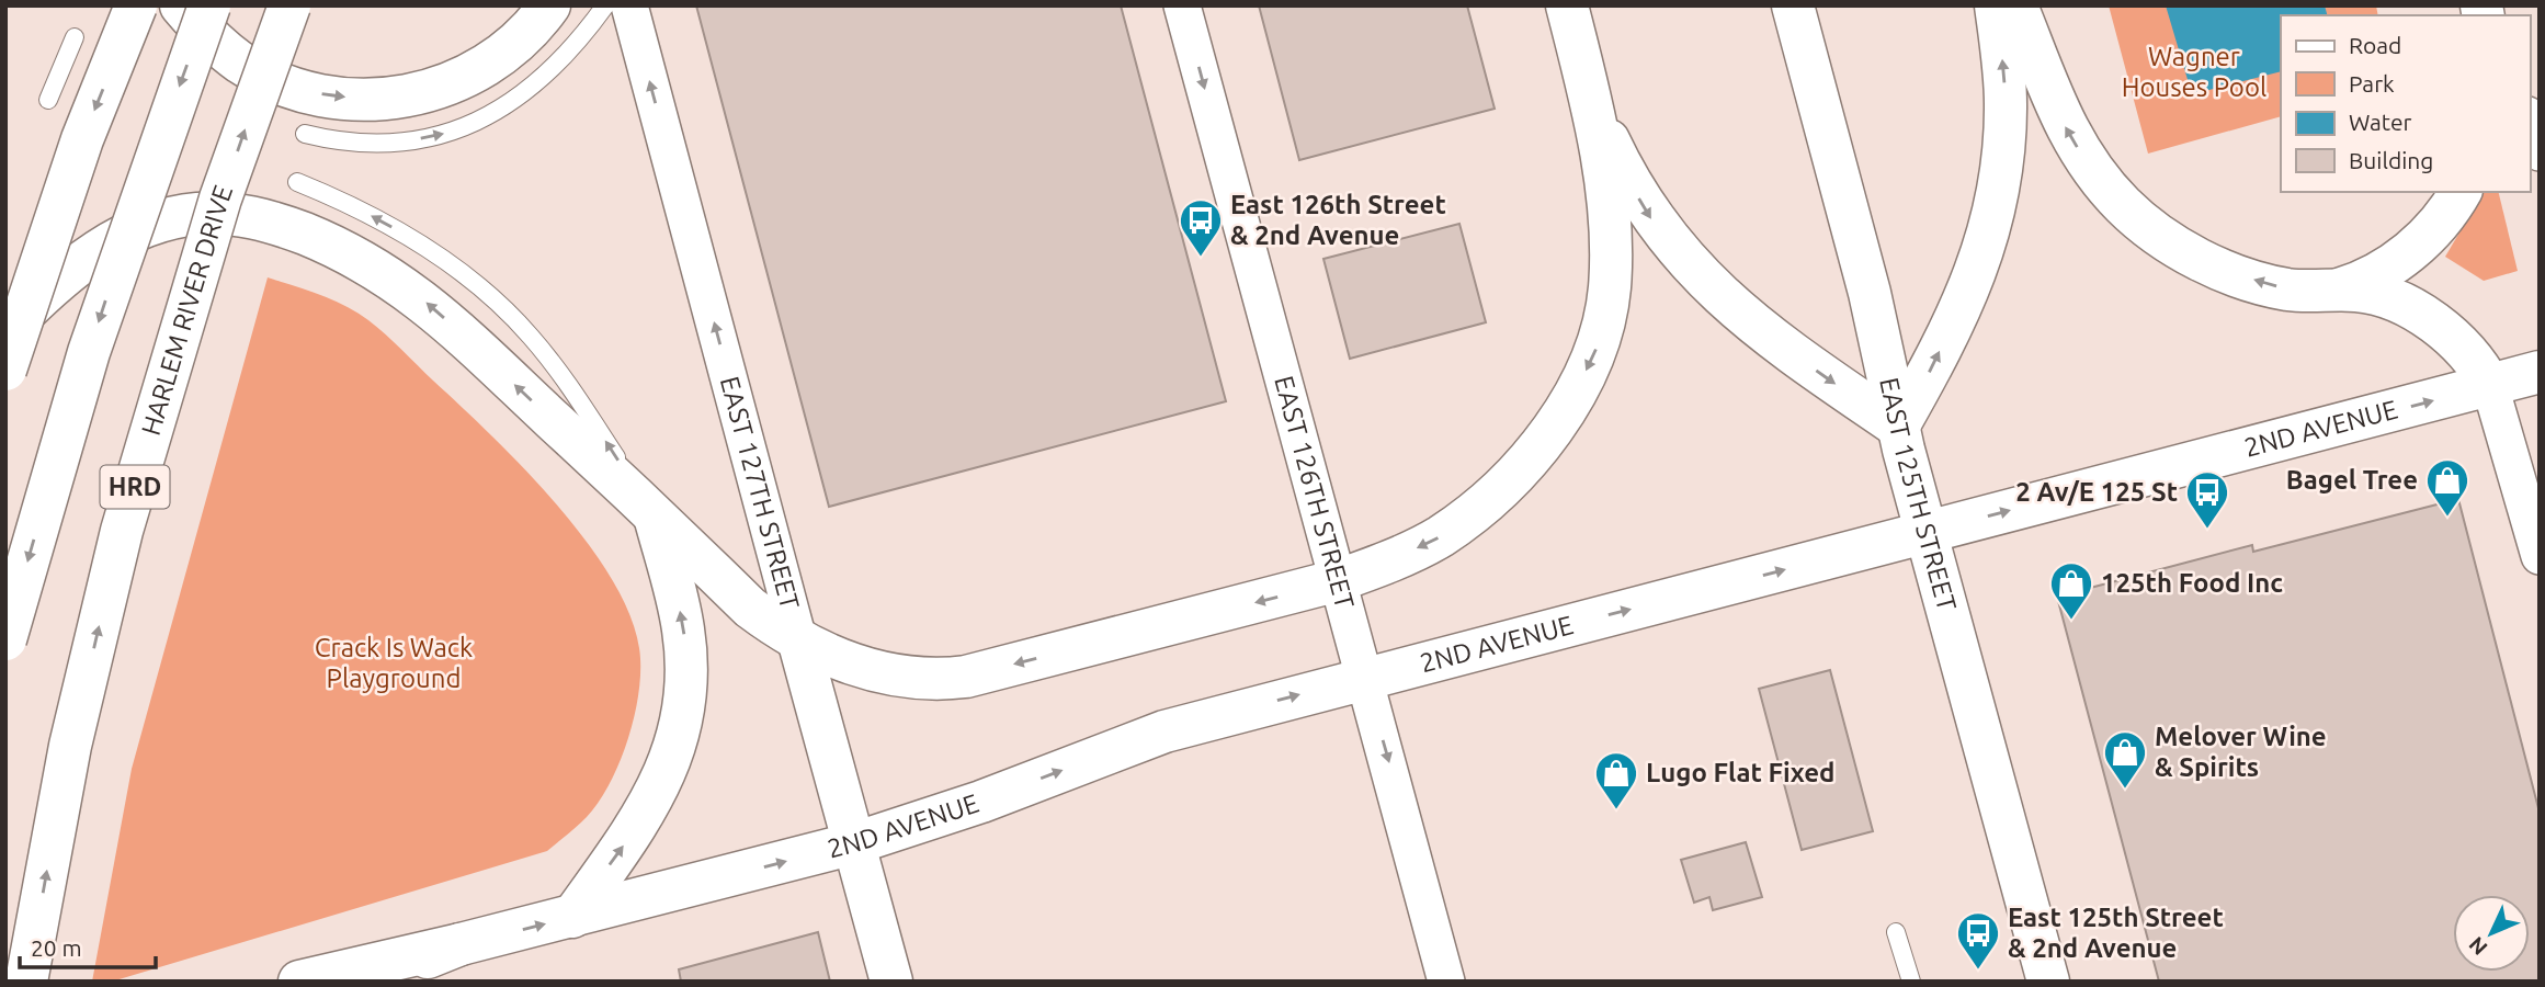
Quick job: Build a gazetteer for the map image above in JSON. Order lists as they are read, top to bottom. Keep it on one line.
{"streets":{"main road":["HARLEM RIVER DRIVE","2ND AVENUE","HRD","EAST 127TH STREET","EAST 125TH STREET"],"street":["EAST 126TH STREET"]},"crossings":[["2ND AVENUE","EAST 127TH STREET"],["2ND AVENUE","EAST 126TH STREET"],["2ND AVENUE","EAST 125TH STREET"]],"one_way":["2ND AVENUE","EAST 127TH STREET","EAST 126TH STREET"],"parks":["Wagner Houses Pool","Crack Is Wack Playground"],"places":{"bus stop":["East 126th Street & 2nd Avenue","2 Av/E 125 St","East 125th Street & 2nd Avenue"],"shop":["Bagel Tree","125th Food Inc","Melover Wine & Spirits","Lugo Flat Fixed"]},"legend":["Road","Park","Water","Building"],"scale_bar":"20 m","north":"bottom left"}
